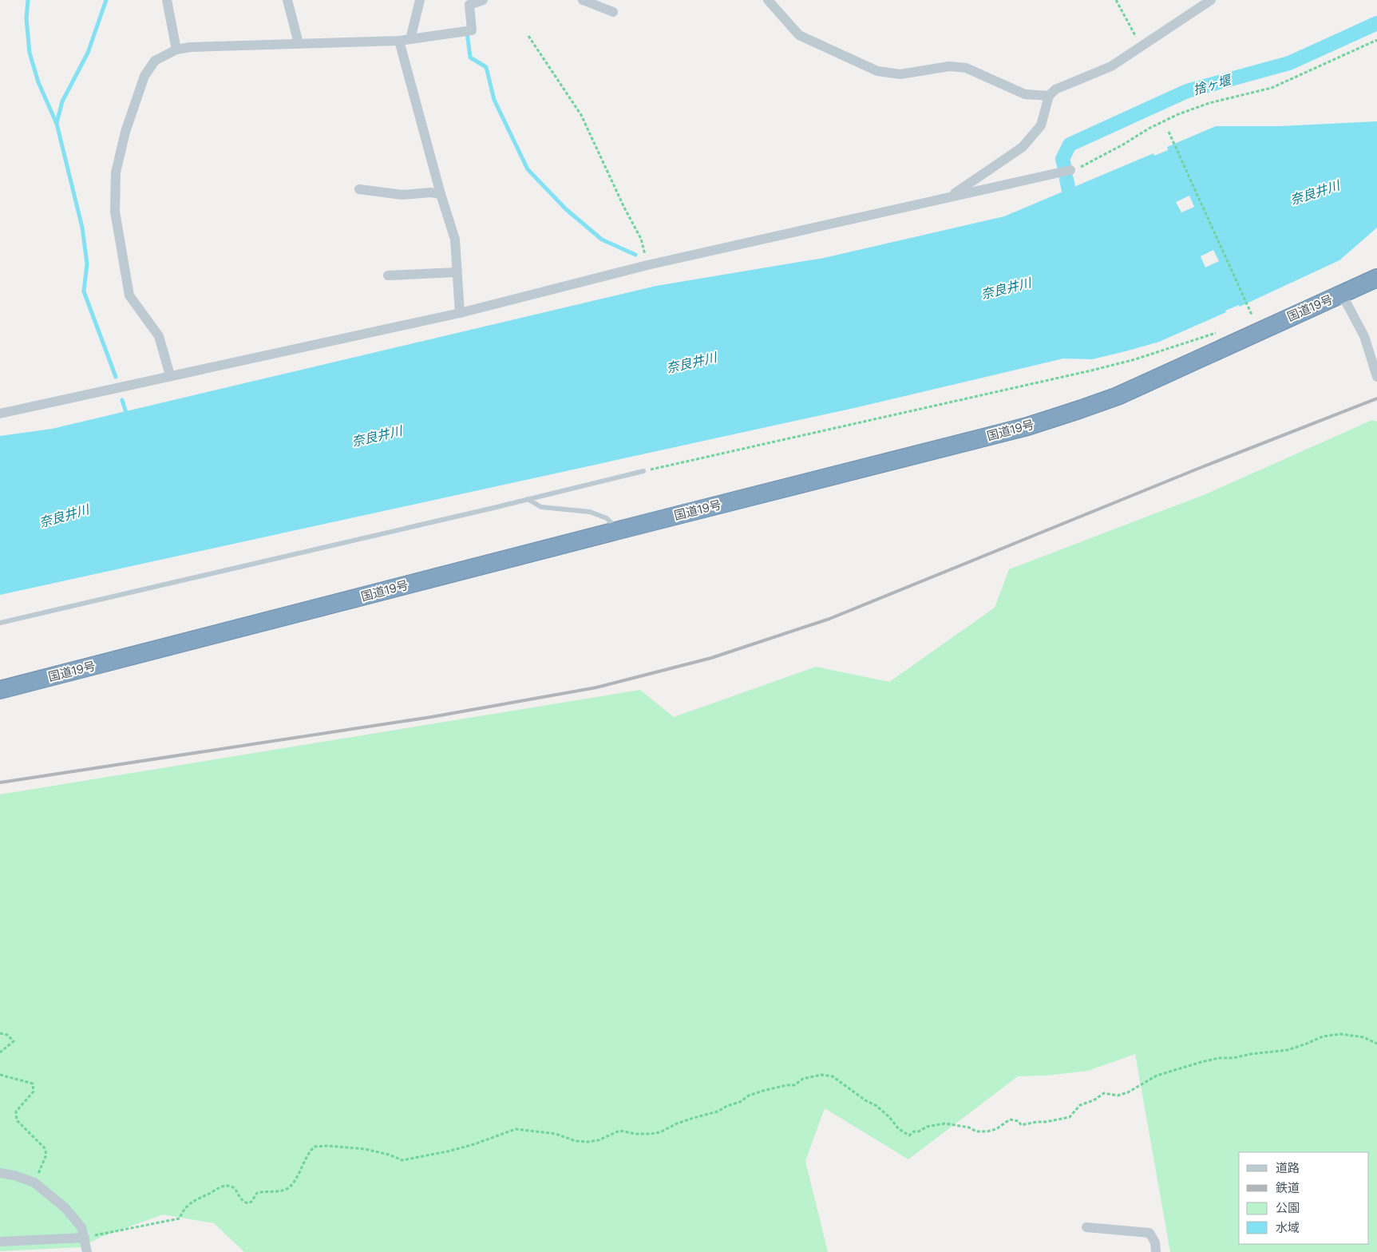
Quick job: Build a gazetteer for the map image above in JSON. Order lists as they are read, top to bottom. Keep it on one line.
{"streets":{"highway":["国道19号"]},"water":["捨ヶ堰","奈良井川"],"legend":["道路","鉄道","公園","水域"]}
